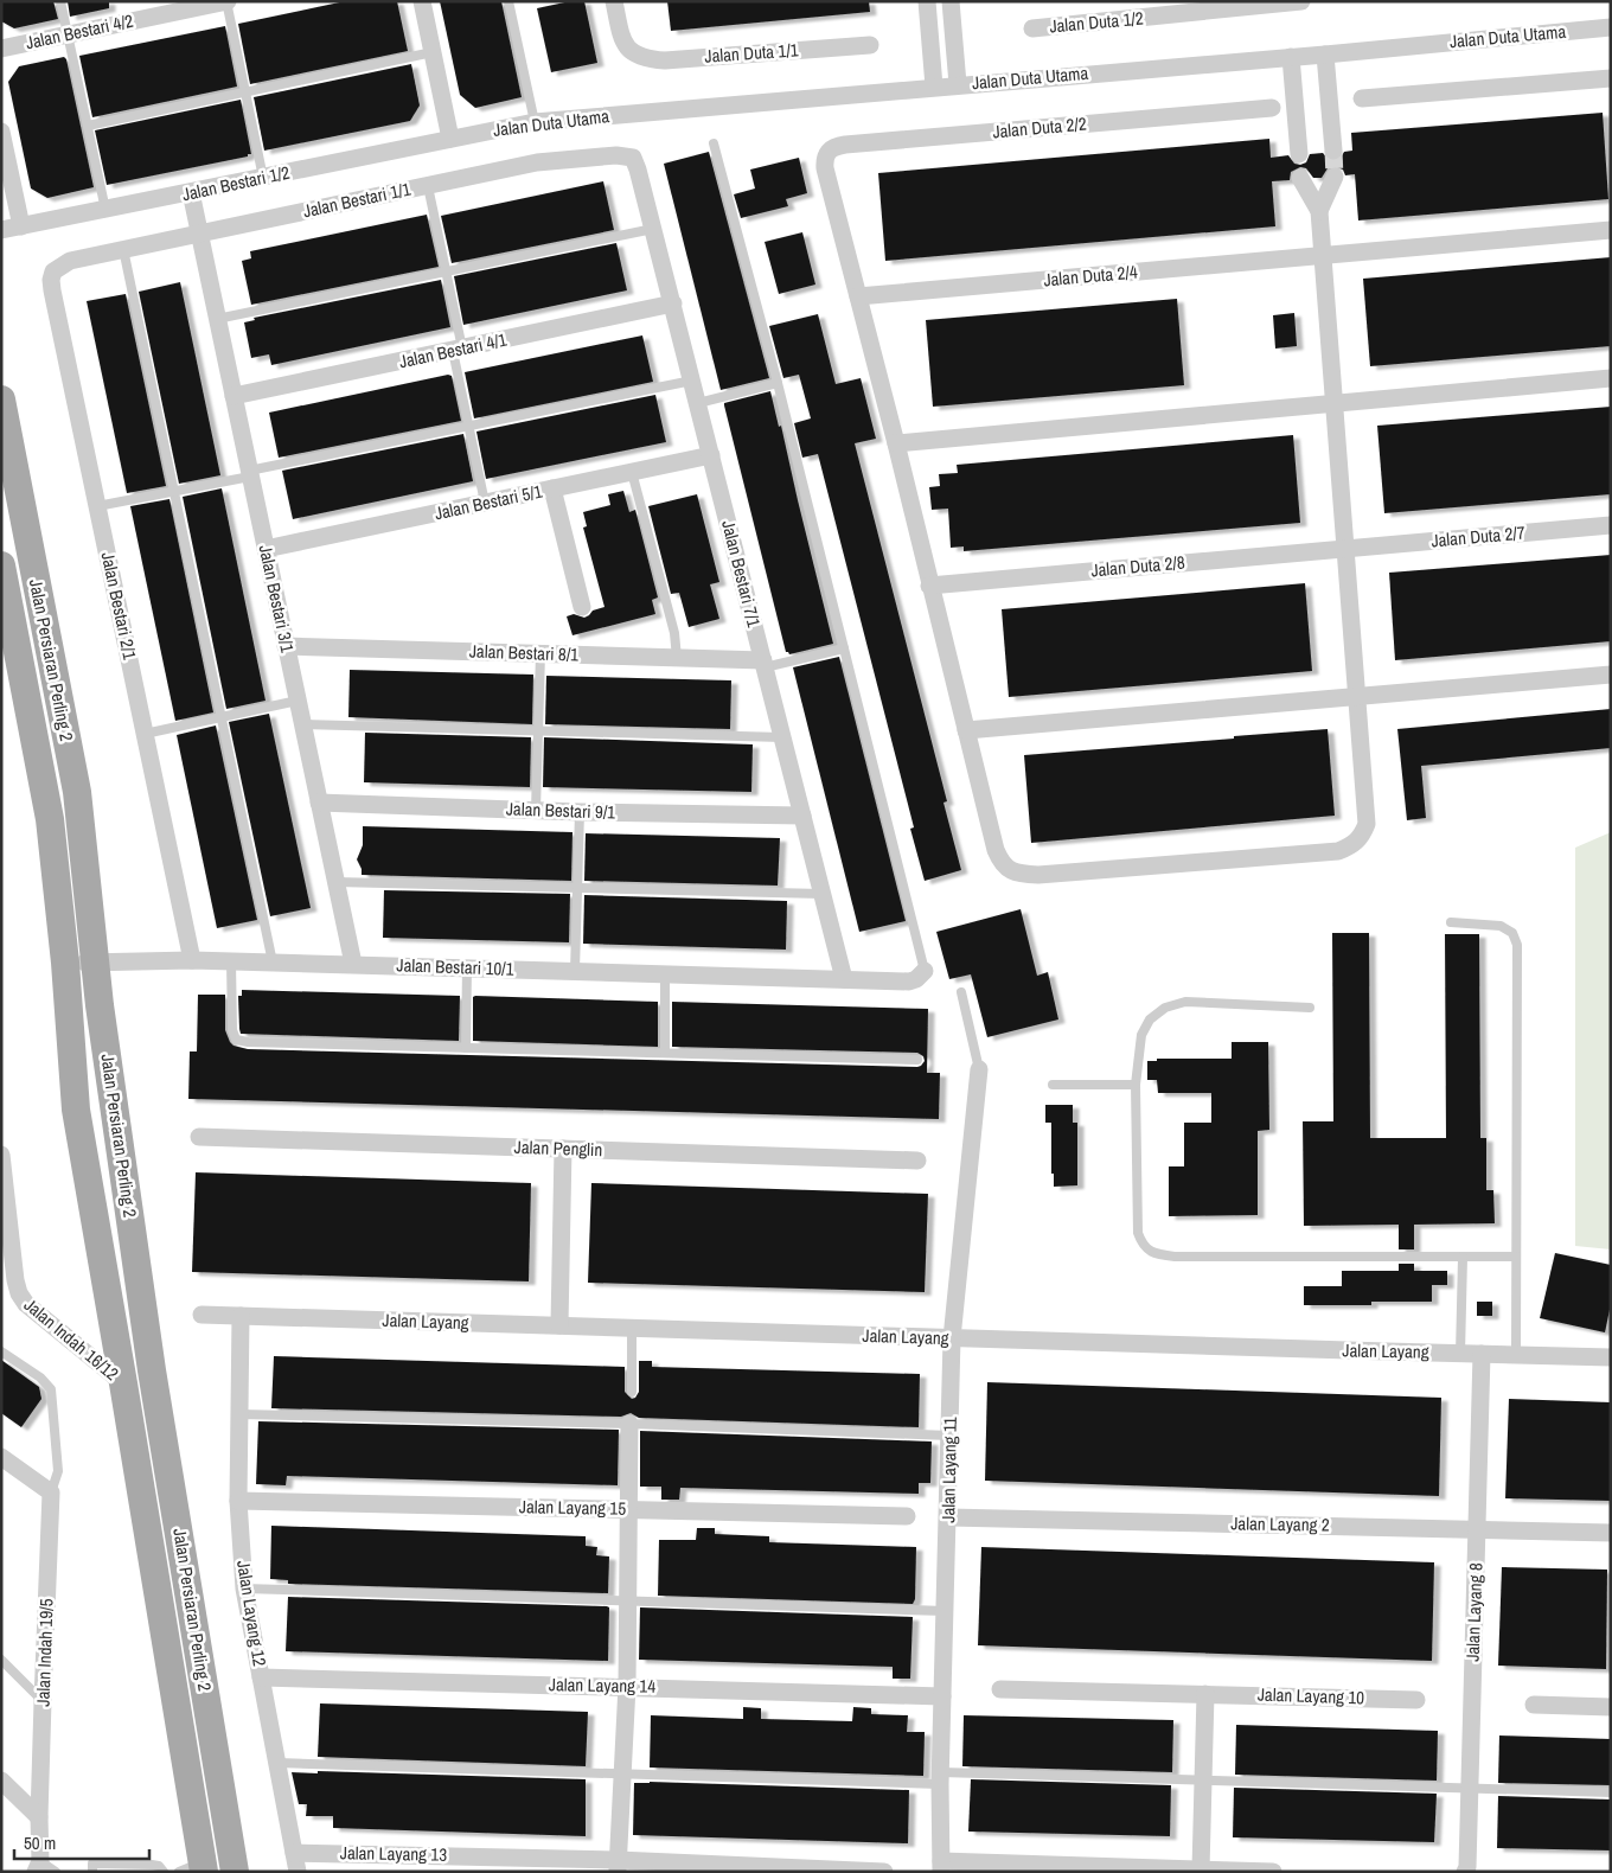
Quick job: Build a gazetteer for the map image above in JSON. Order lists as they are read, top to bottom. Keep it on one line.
{"streets":{"main road":["Jalan Persiaran Perling 2"],"street":["Jalan Duta 1/2","Jalan Bestari 4/2","Jalan Duta Utama","Jalan Duta 1/1","Jalan Duta 2/2","Jalan Bestari 1/2","Jalan Bestari 1/1","Jalan Duta 2/4","Jalan Bestari 4/1","Jalan Bestari 5/1","Jalan Duta 2/7","Jalan Duta 2/8","Jalan Bestari 7/1","Jalan Bestari 3/1","Jalan Bestari 2/1","Jalan Bestari 8/1","Jalan Bestari 9/1","Jalan Bestari 10/1","Jalan Penglin","Jalan Layang","Jalan Indah 16/12","Jalan Layang 11","Jalan Layang 15","Jalan Layang 2","Jalan Layang 8","Jalan Layang 12","Jalan Indah 19/5","Jalan Layang 14","Jalan Layang 10","Jalan Layang 13"]},"crossings":[["Jalan Duta Utama","Jalan Bestari 1/2"],["Jalan Duta 2/2","Jalan Duta 2/4"],["Jalan Bestari 1/2","Jalan Bestari 3/1"],["Jalan Bestari 1/1","Jalan Bestari 7/1"],["Jalan Bestari 1/1","Jalan Bestari 3/1"],["Jalan Bestari 1/1","Jalan Bestari 2/1"],["Jalan Bestari 4/1","Jalan Bestari 7/1"],["Jalan Bestari 4/1","Jalan Bestari 3/1"],["Jalan Bestari 5/1","Jalan Bestari 7/1"],["Jalan Bestari 5/1","Jalan Bestari 3/1"],["Jalan Duta 2/7","Jalan Duta 2/8"],["Jalan Bestari 7/1","Jalan Bestari 8/1"],["Jalan Bestari 7/1","Jalan Bestari 9/1"],["Jalan Bestari 7/1","Jalan Bestari 10/1"],["Jalan Bestari 3/1","Jalan Bestari 8/1"],["Jalan Bestari 3/1","Jalan Bestari 9/1"],["Jalan Bestari 3/1","Jalan Bestari 10/1"],["Jalan Bestari 2/1","Jalan Bestari 10/1"],["Jalan Persiaran Perling 2","Jalan Bestari 10/1"],["Jalan Persiaran Perling 2","Jalan Indah 16/12"],["Jalan Layang","Jalan Layang 11"],["Jalan Layang","Jalan Layang 8"],["Jalan Layang","Jalan Layang 12"],["Jalan Layang 11","Jalan Layang 2"],["Jalan Layang 11","Jalan Layang 14"],["Jalan Layang 15","Jalan Layang 12"],["Jalan Layang 2","Jalan Layang 8"],["Jalan Layang 12","Jalan Layang 14"],["Jalan Layang 12","Jalan Layang 13"]],"scale_bar":"50 m"}
